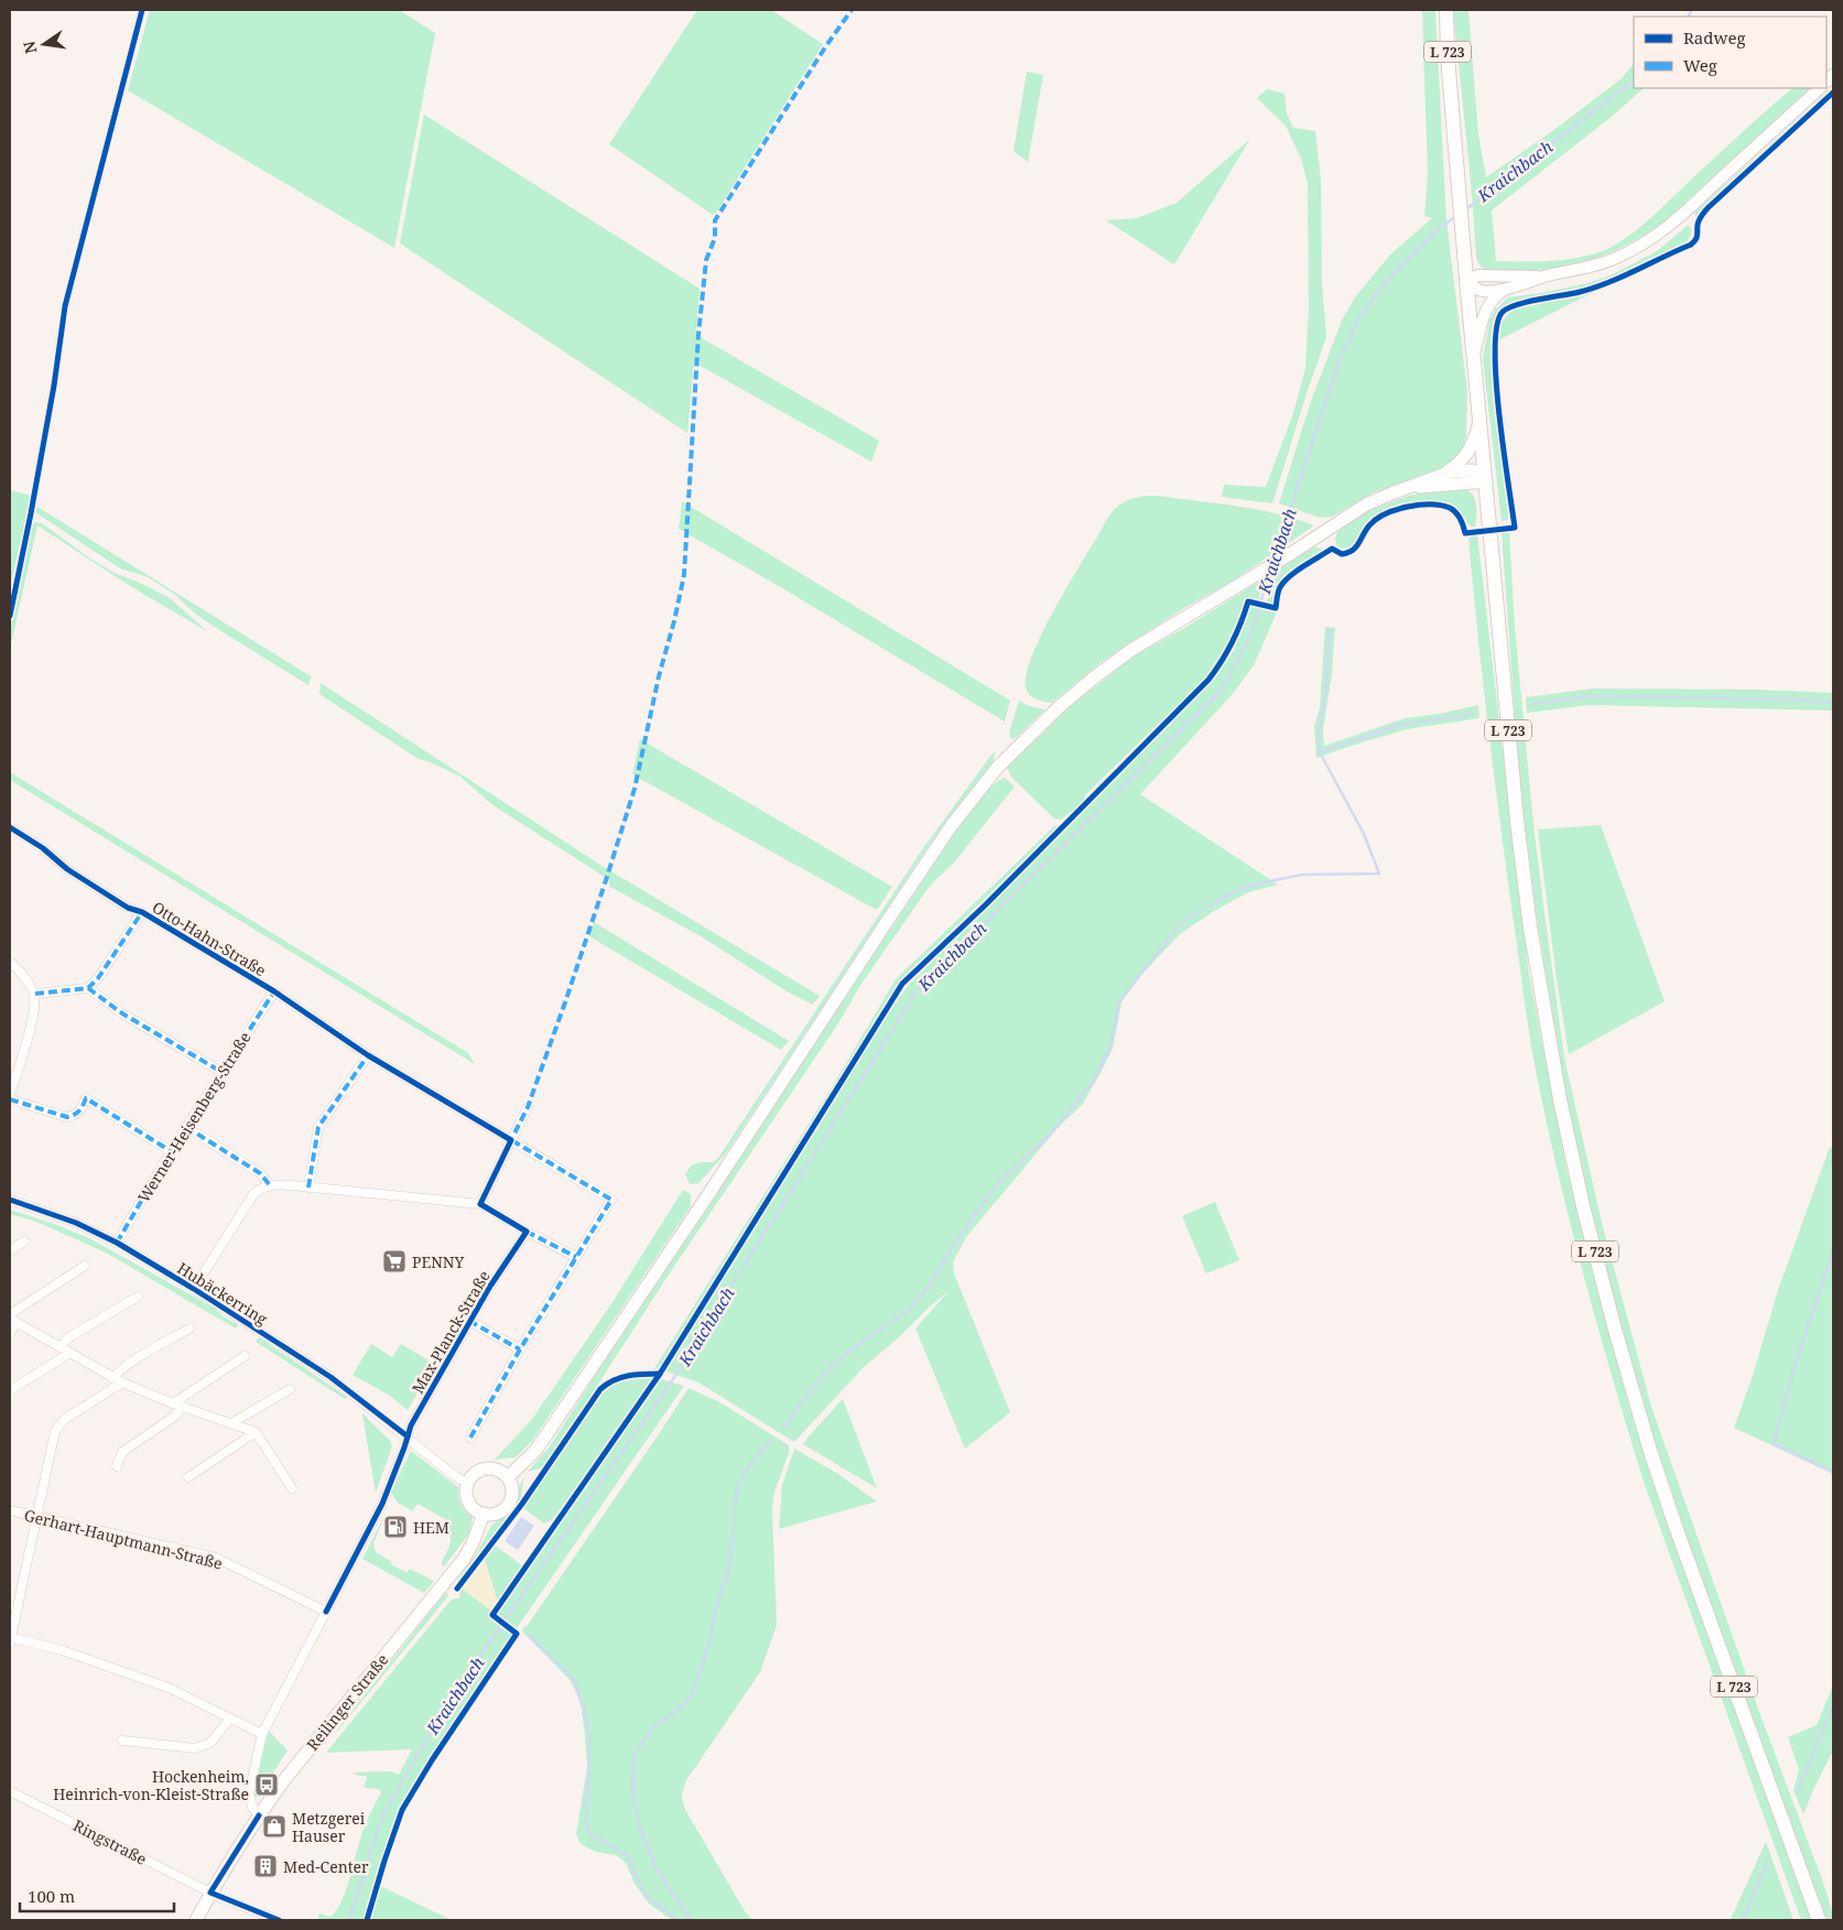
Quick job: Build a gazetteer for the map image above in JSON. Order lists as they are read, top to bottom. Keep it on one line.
{"streets":{"main road":["L 723","Reilinger Straße"],"street":["Otto-Hahn-Straße","Werner-Heisenberg-Straße","Hubäckerring","Max-Planck-Straße","Gerhart-Hauptmann-Straße","Ringstraße"]},"crossings":[["Otto-Hahn-Straße","Werner-Heisenberg-Straße"],["Werner-Heisenberg-Straße","Hubäckerring"],["Hubäckerring","Max-Planck-Straße"],["Hubäckerring","Reilinger Straße"],["Max-Planck-Straße","Gerhart-Hauptmann-Straße"],["Max-Planck-Straße","Reilinger Straße"],["Reilinger Straße","Ringstraße"]],"water":["Kraichbach"],"places":{"supermarket":["PENNY"],"fuel station":["HEM"],"bus stop":["Hockenheim, Heinrich-von-Kleist-Straße"],"shop":["Metzgerei Hauser"],"building":["Med-Center"]},"legend":["Radweg","Weg"],"scale_bar":"100 m","north":"left"}
